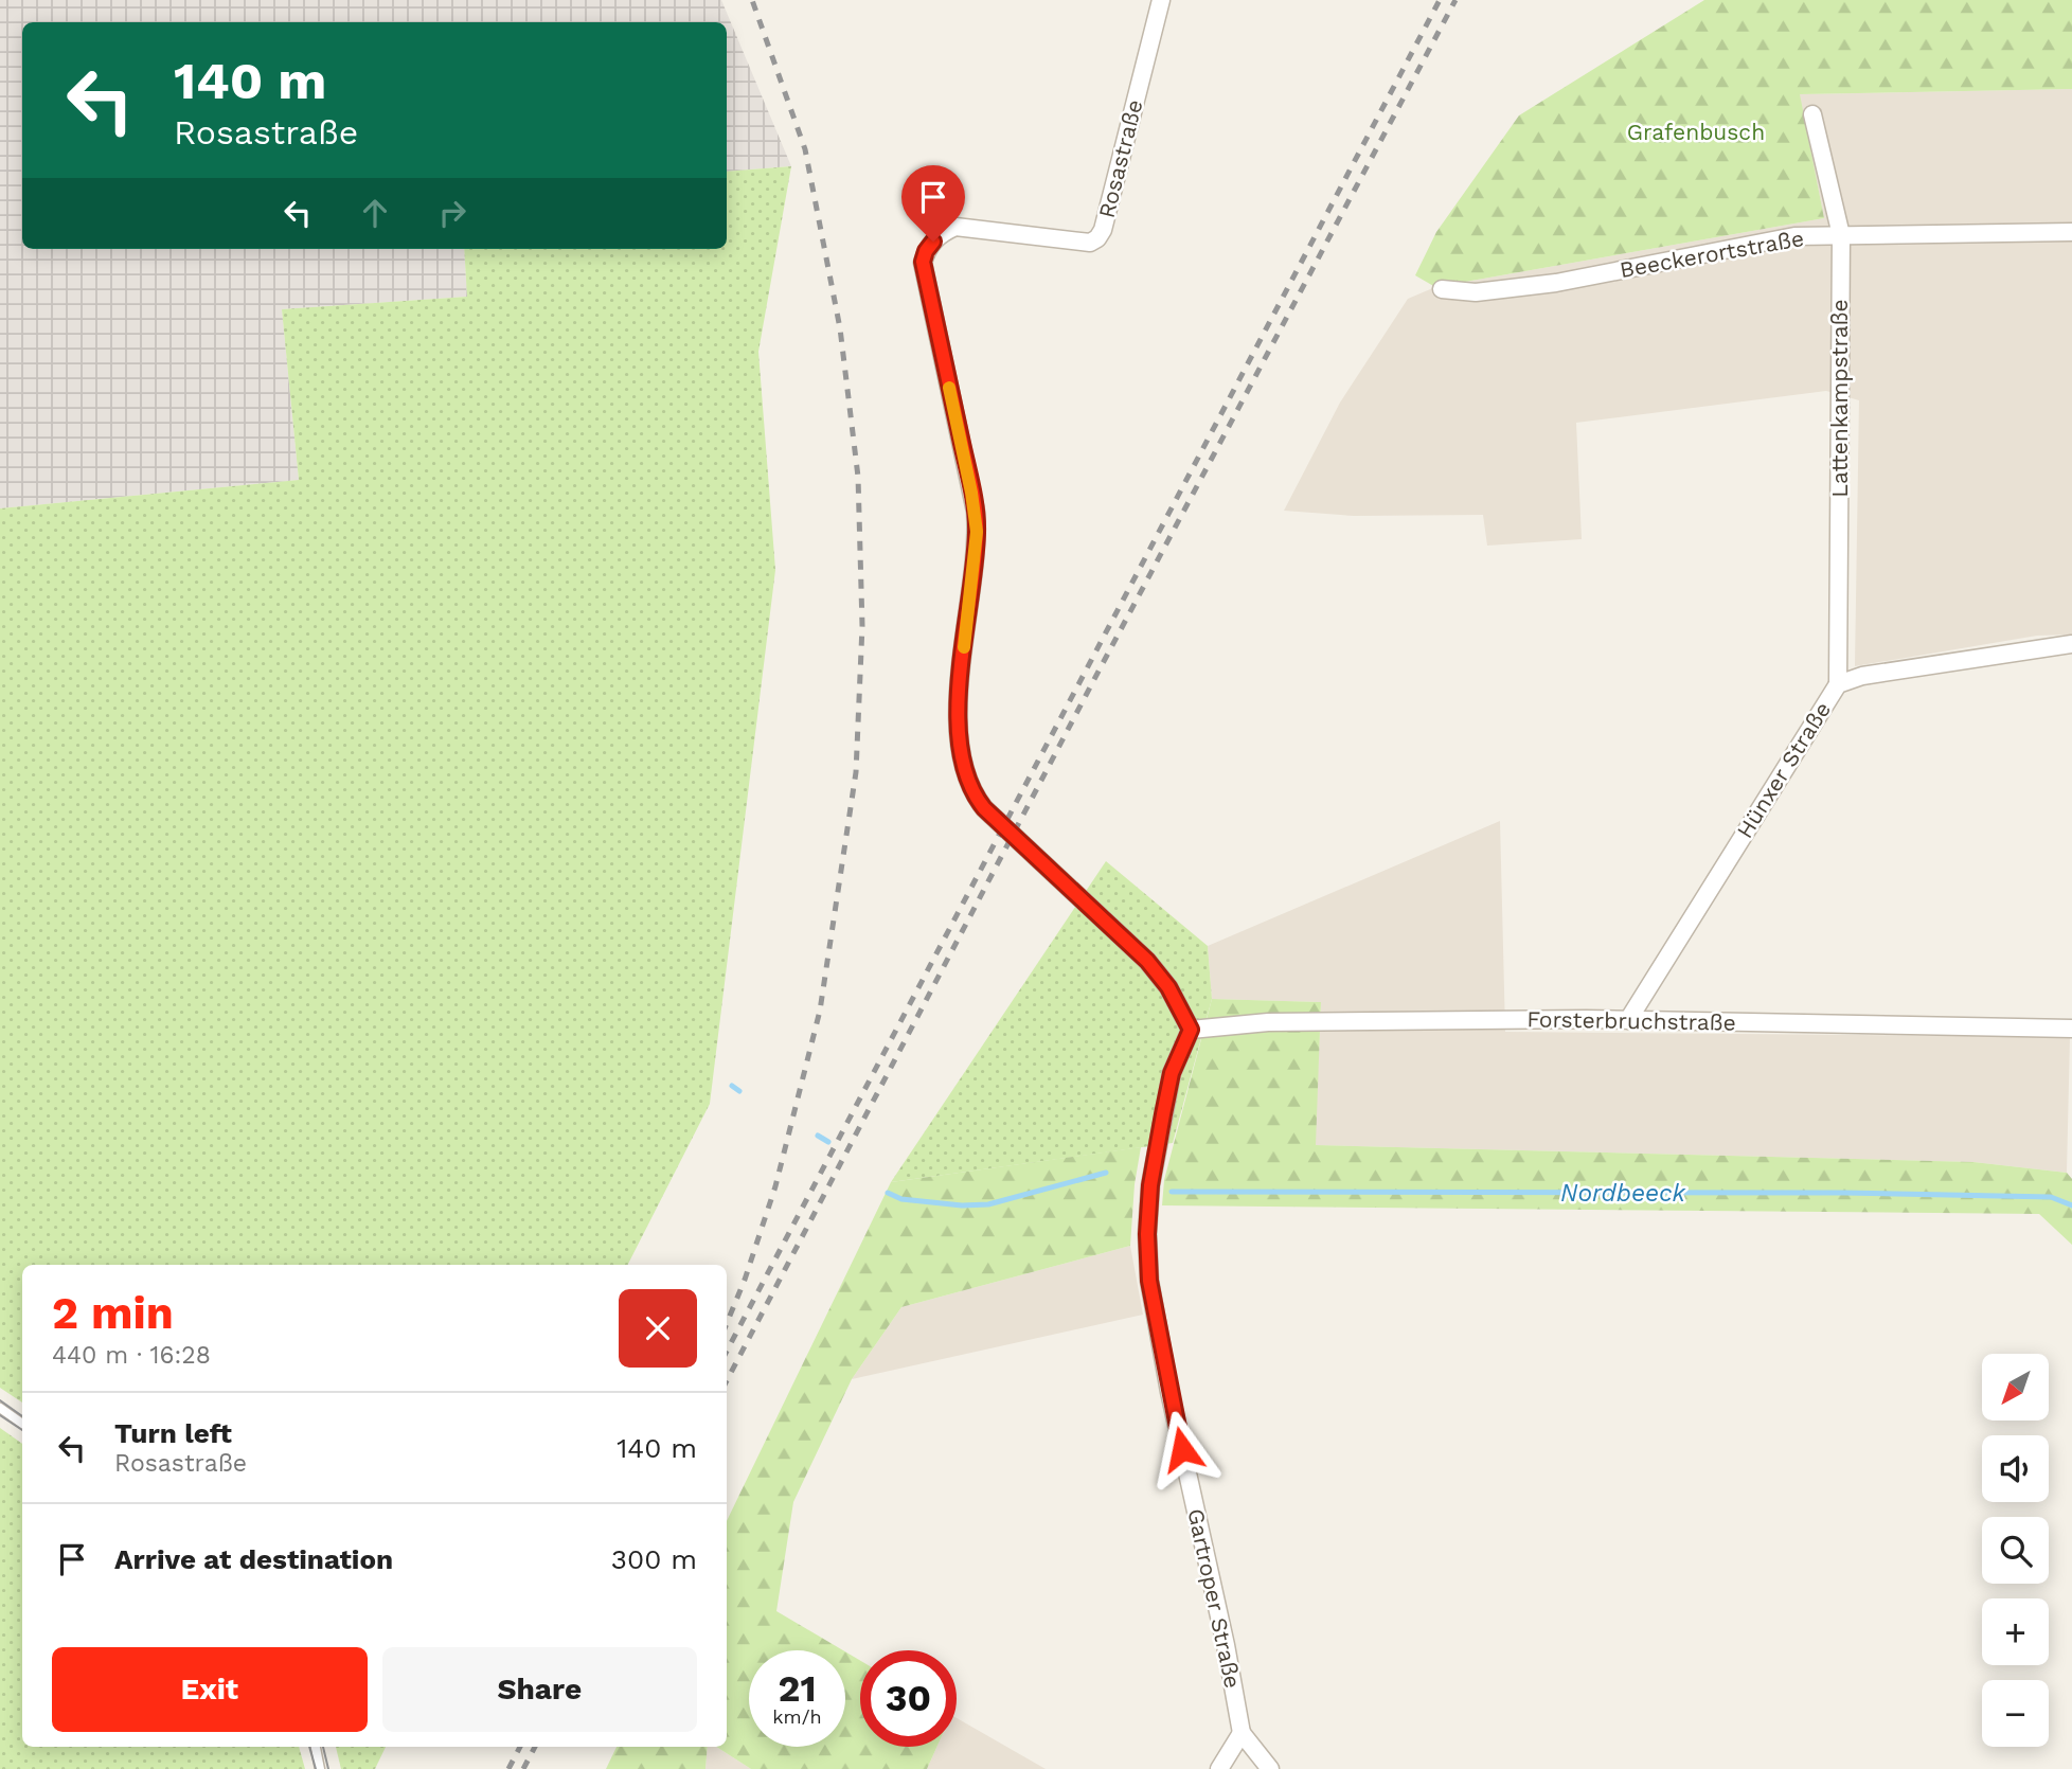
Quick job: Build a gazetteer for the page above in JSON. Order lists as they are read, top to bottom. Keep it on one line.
{"streets":{"street":["Rosastraße","Beeckerortstraße","Lattenkampstraße","Hünxer Straße","Forsterbruchstraße","Gartroper Straße"]},"crossings":[["Rosastraße","Forsterbruchstraße"],["Rosastraße","Gartroper Straße"],["Beeckerortstraße","Lattenkampstraße"],["Lattenkampstraße","Hünxer Straße"],["Hünxer Straße","Forsterbruchstraße"],["Forsterbruchstraße","Gartroper Straße"]],"water":["Nordbeeck"],"parks":["Grafenbusch"],"north":"bottom left","page":{"turn":["140 m","Rosastraße"],"heading":["2 min","440 m · 16:28"],"map_buttons":["+","−"],"list":[{"name":"Turn left","note":"Rosastraße","value":"140 m"},{"name":"Arrive at destination","value":"300 m"}],"buttons":["Exit","Share"],"speed":"21 km/h","limit":"30"}}
